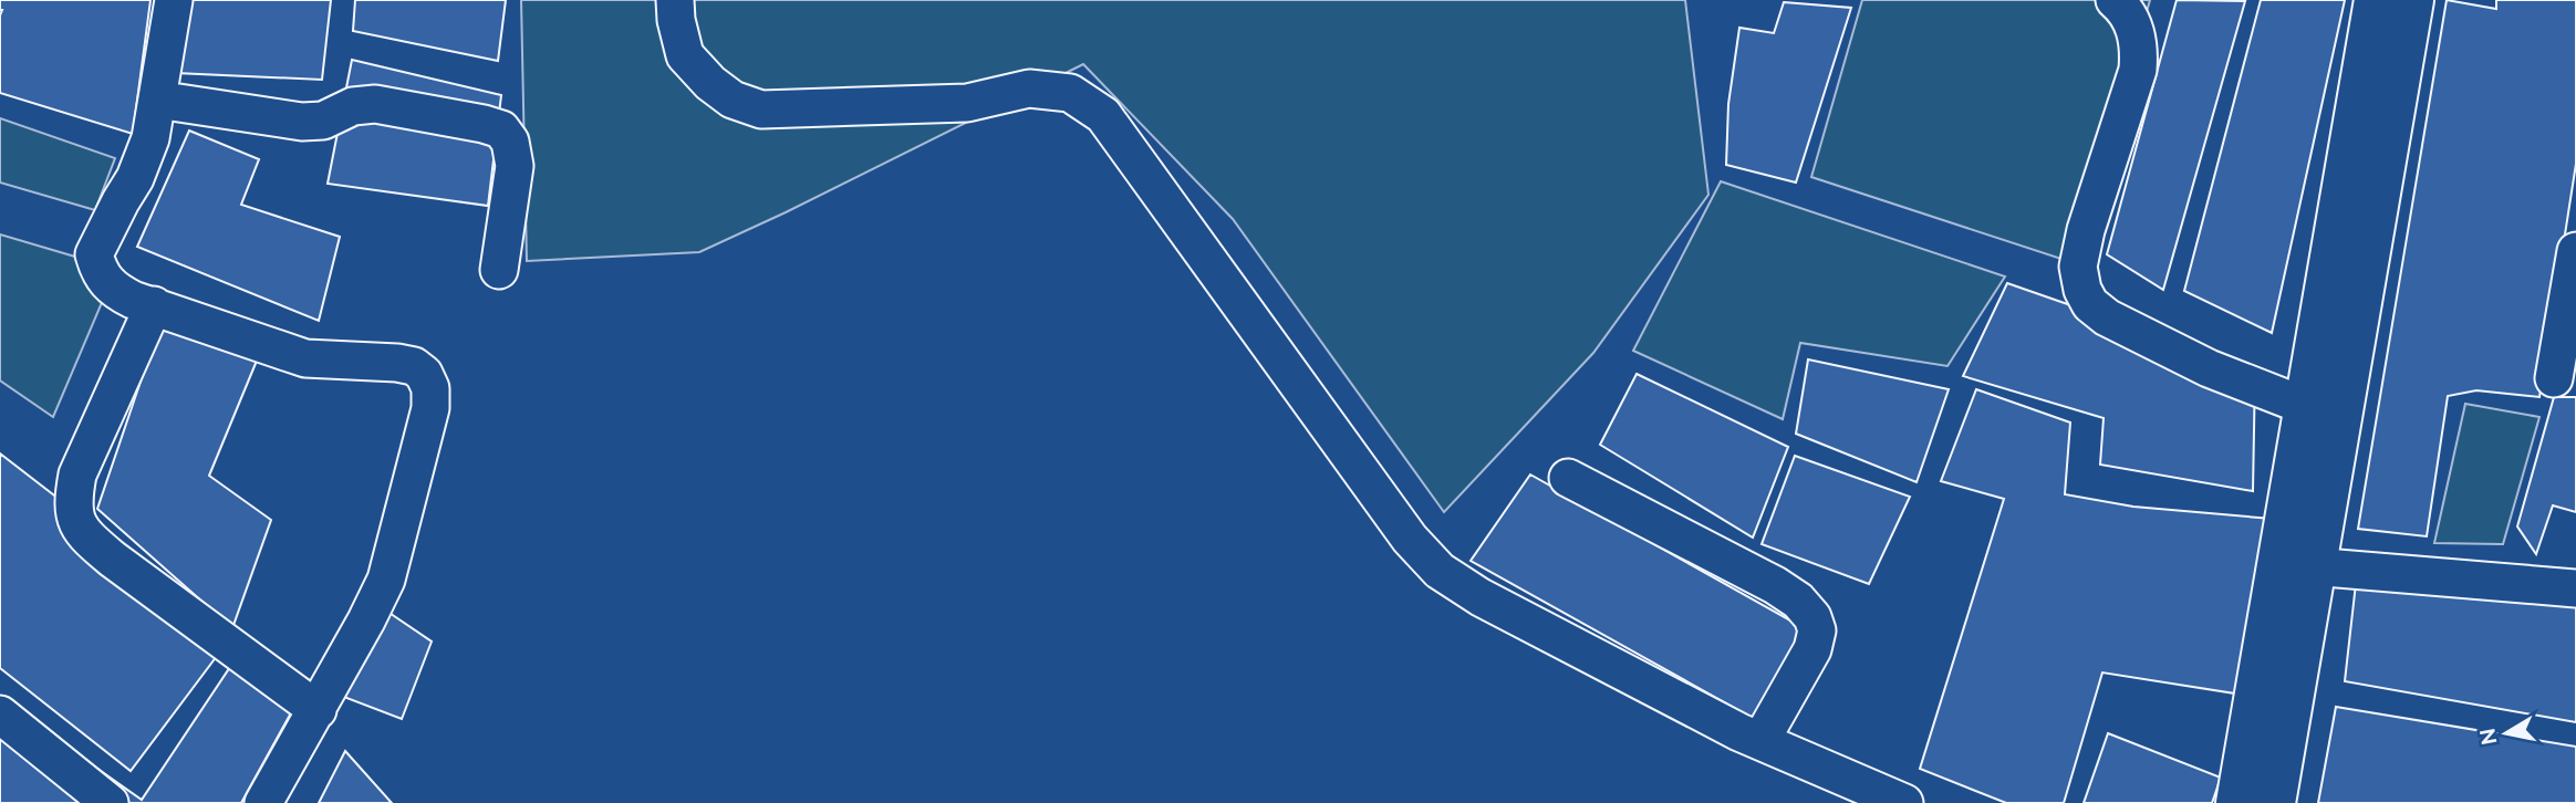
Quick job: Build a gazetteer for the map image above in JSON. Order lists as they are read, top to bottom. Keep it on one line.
{"north":"left"}
